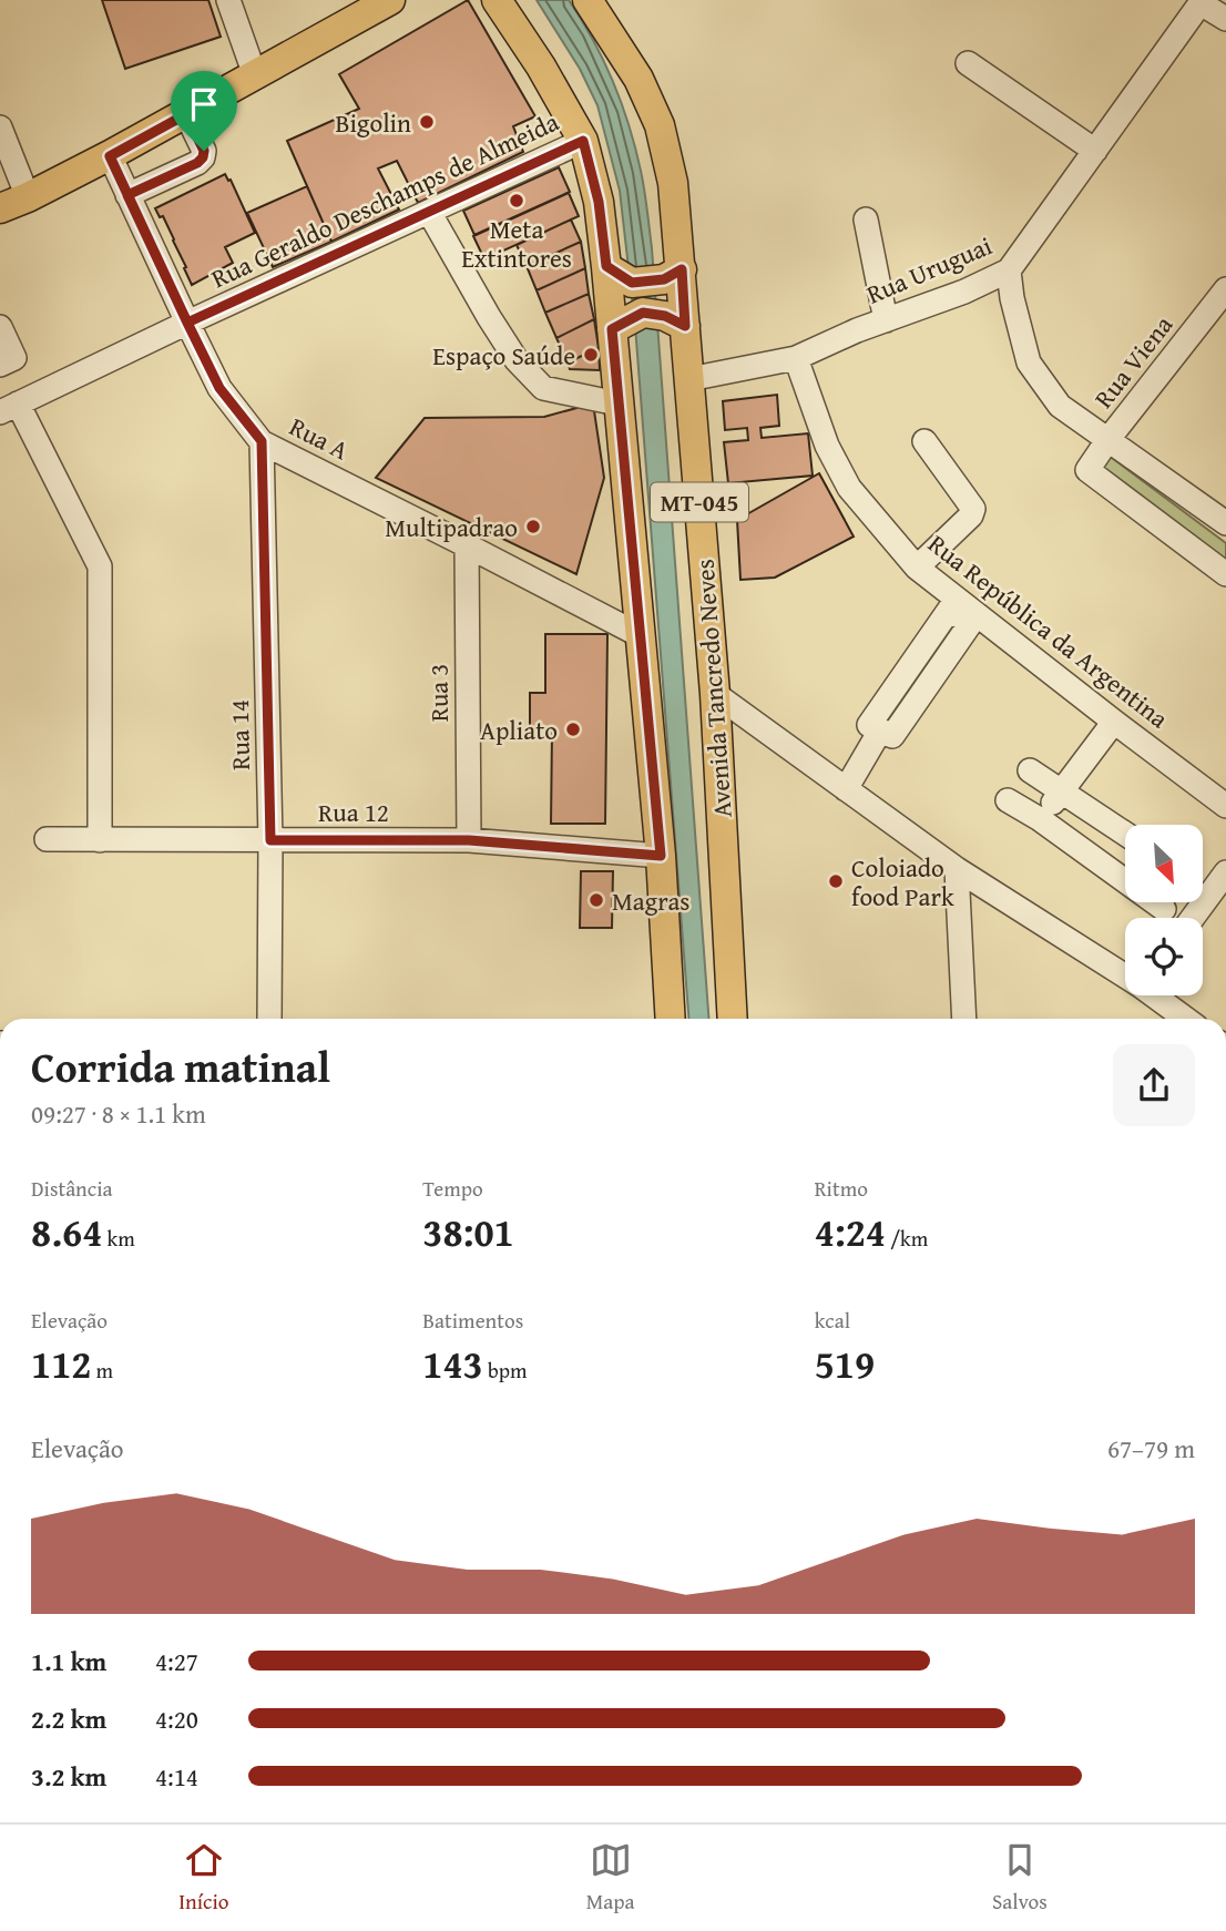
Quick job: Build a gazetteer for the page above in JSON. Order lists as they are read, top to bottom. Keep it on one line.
{"streets":{"main road":["MT-045","Avenida Tancredo Neves"],"street":["Rua Geraldo Deschamps de Almeida","Rua Uruguai","Rua Viena","Rua A","Rua República da Argentina","Rua 3","Rua 14","Rua 12"]},"crossings":[["Rua Geraldo Deschamps de Almeida","Rua A"],["Rua Geraldo Deschamps de Almeida","MT-045"],["Rua Uruguai","Rua República da Argentina"],["Rua Uruguai","Avenida Tancredo Neves"],["Rua A","MT-045"],["Rua A","Rua 3"],["Rua A","Rua 14"],["MT-045","Rua 12"],["Rua 3","Rua 12"],["Rua 14","Rua 12"]],"places":["Bigolin","Meta Extintores","Espaço Saúde","Multipadrao","Apliato","Coloiado food Park","Magras"],"north":"bottom right","page":{"heading":["Corrida matinal","09:27 · 8 × 1.1 km"],"stats":[["Distância","8.64 km"],["Tempo","38:01"],["Ritmo","4:24 /km"],["Elevação","112 m"],["Batimentos","143 bpm"],["kcal","519"]],"chart":["Elevação","67–79 m"],"list":[{"name":"1.1 km","note":"4:27"},{"name":"2.2 km","note":"4:20"},{"name":"3.2 km","note":"4:14"}],"tabs":["Início","Mapa","Salvos"]}}
